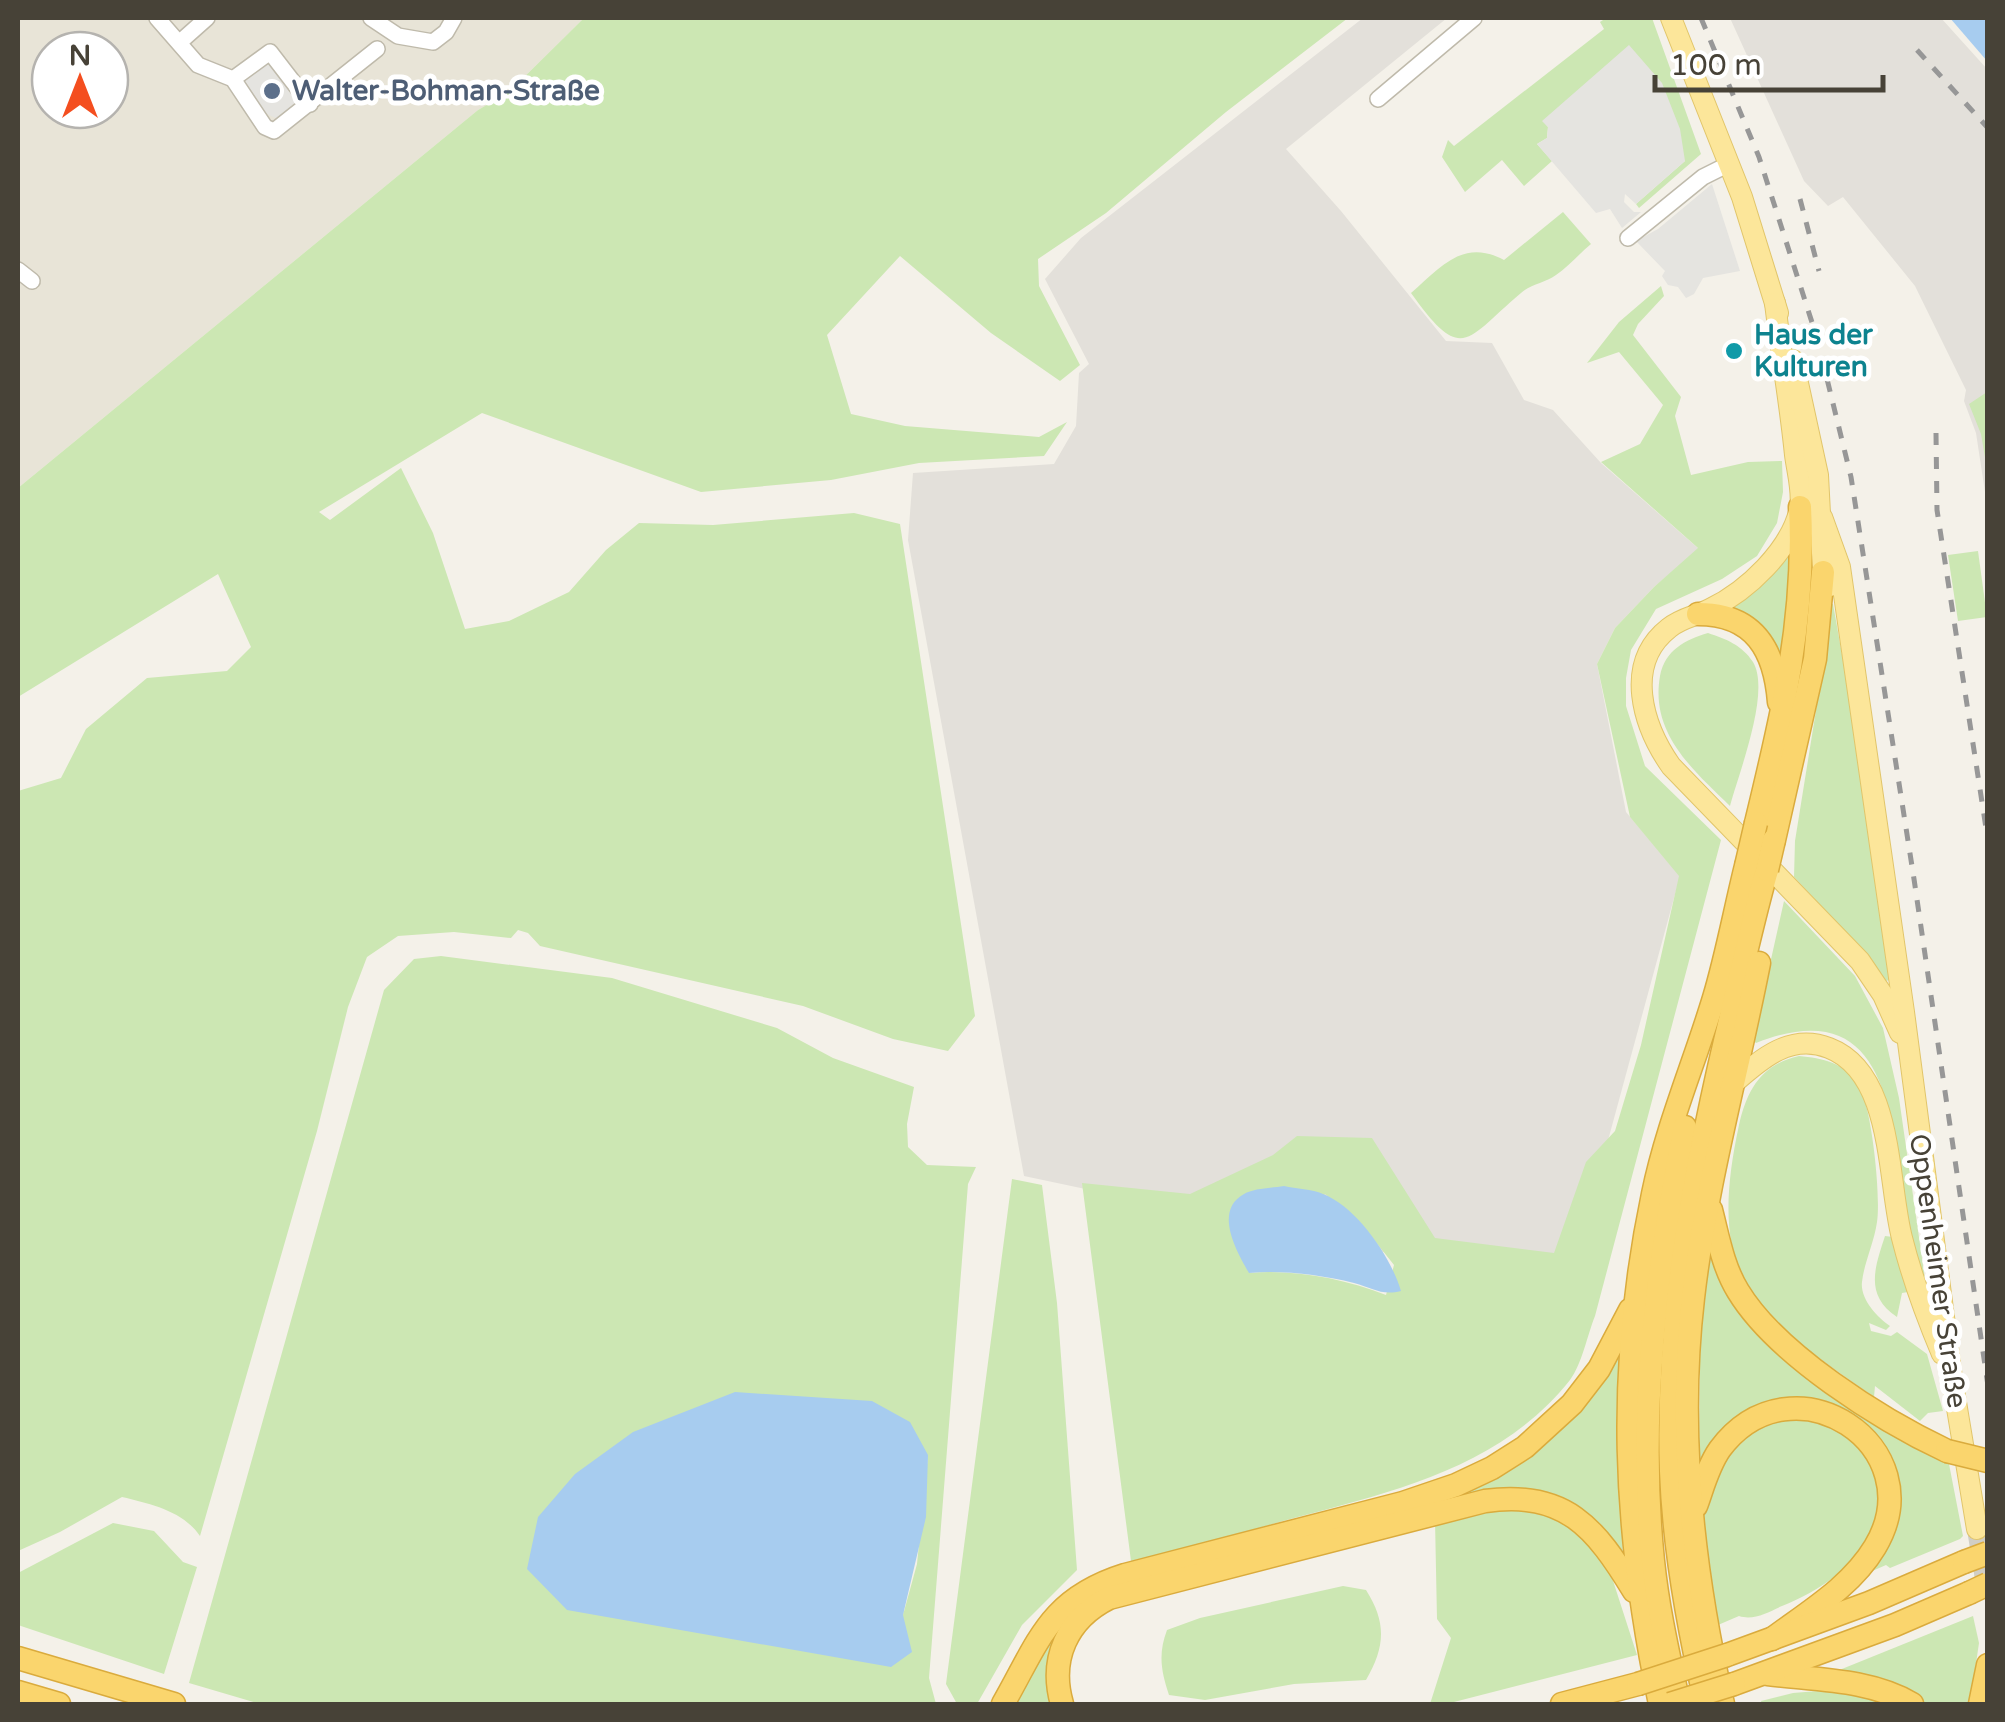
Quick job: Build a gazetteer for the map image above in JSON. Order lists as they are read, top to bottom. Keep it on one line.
{"streets":{"main road":["Oppenheimer Straße"]},"places":["Walter-Bohman-Straße","Haus der Kulturen"],"scale_bar":"100 m","north":"top"}
